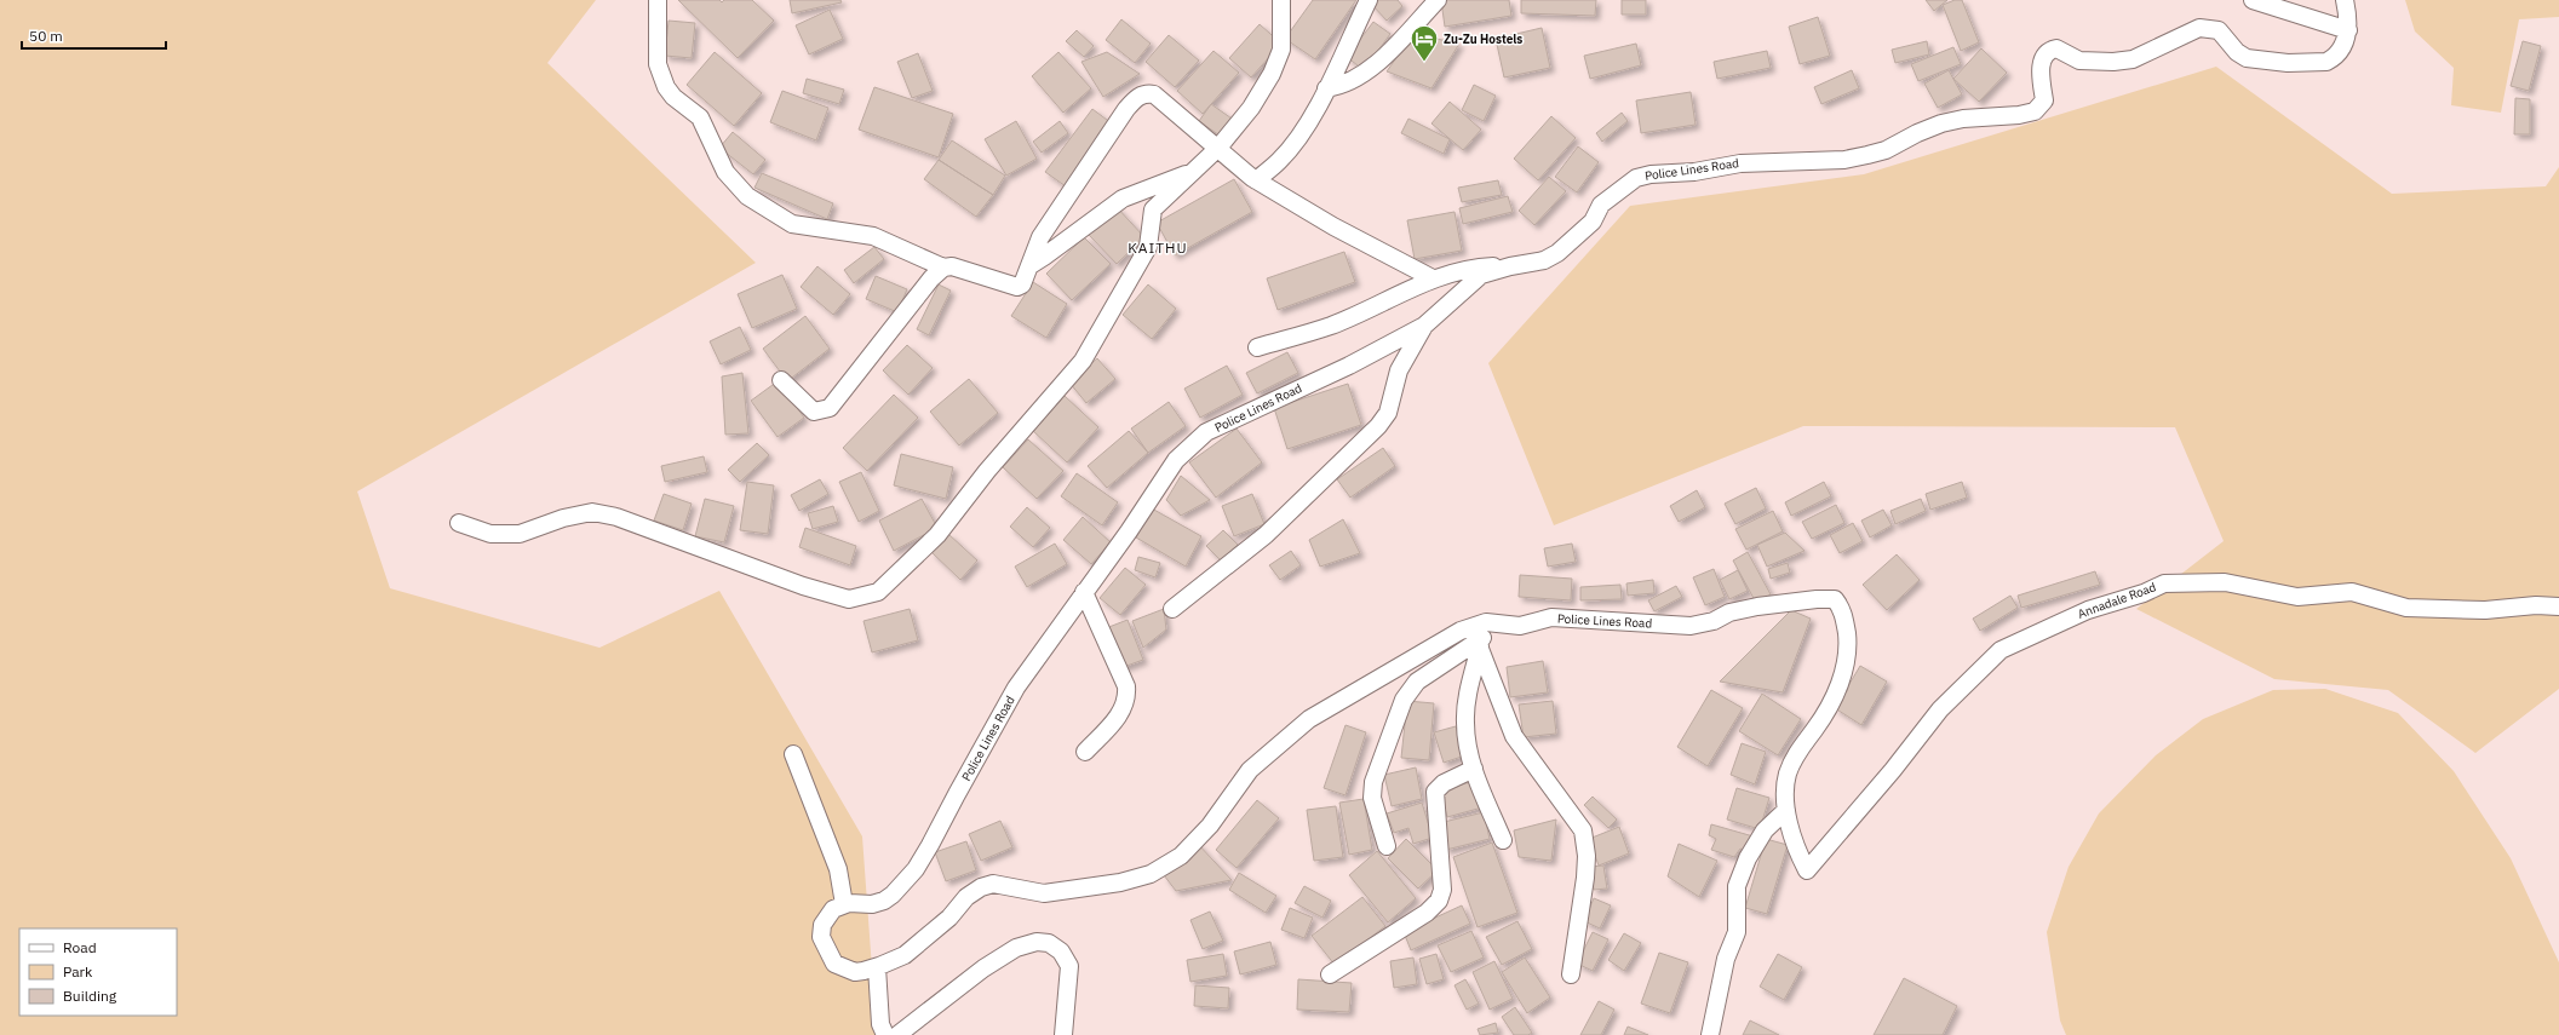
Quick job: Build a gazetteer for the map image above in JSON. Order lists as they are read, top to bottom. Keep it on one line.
{"streets":{"street":["Police Lines Road","Annadale Road"]},"crossings":[["Police Lines Road","Annadale Road"]],"districts":["KAITHU"],"places":{"hotel":["Zu-Zu Hostels"]},"legend":["Road","Park","Building"],"scale_bar":"50 m"}
